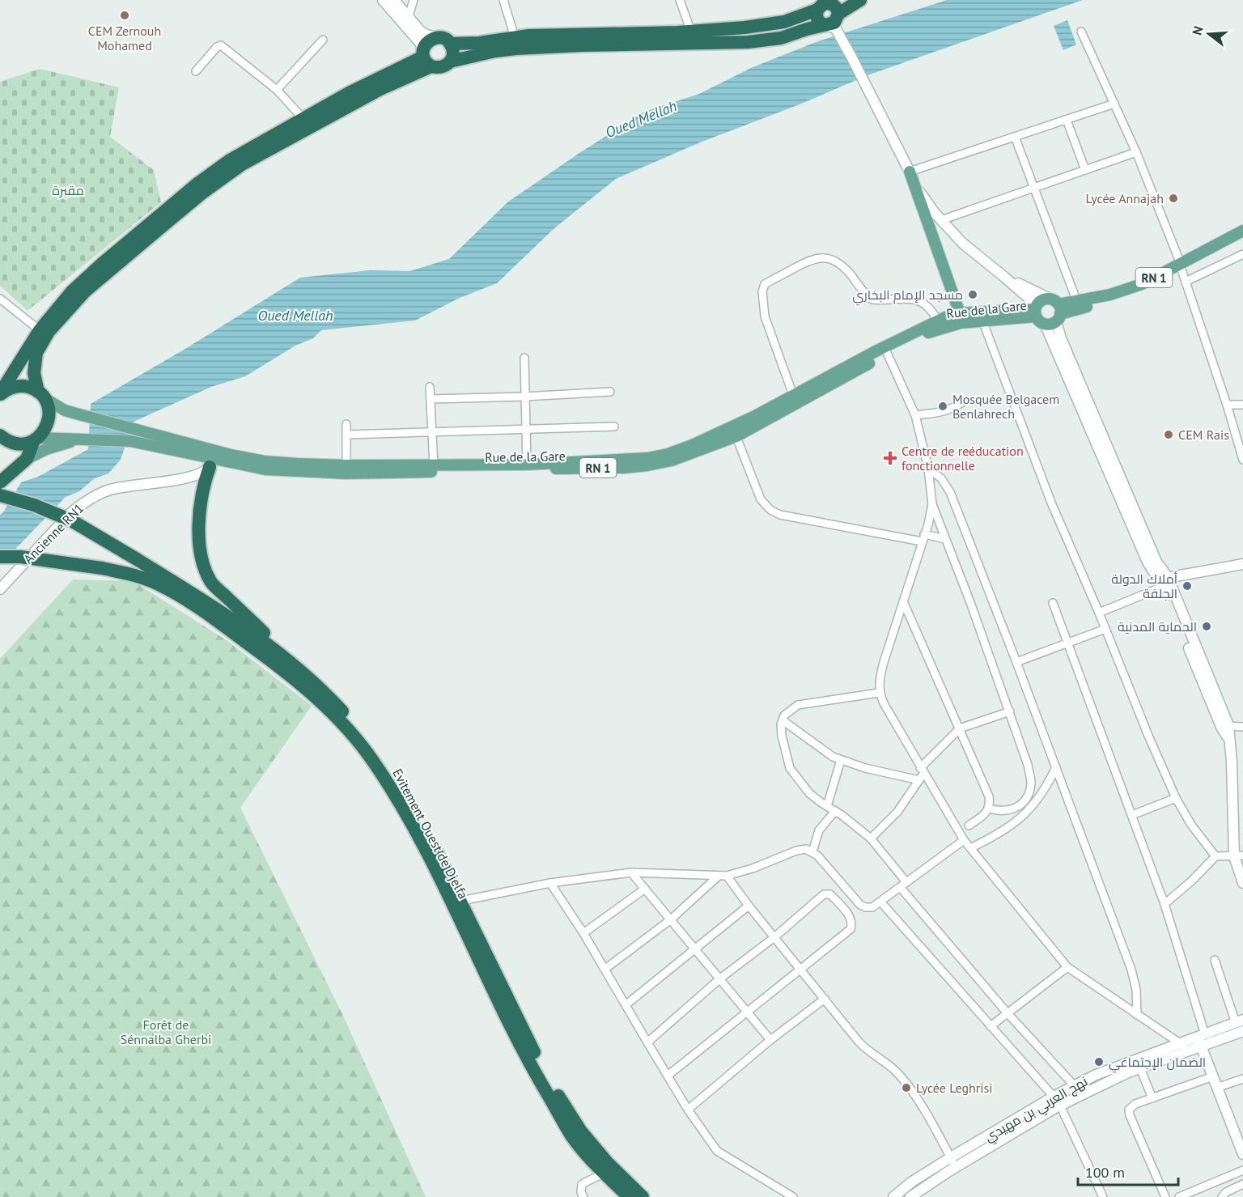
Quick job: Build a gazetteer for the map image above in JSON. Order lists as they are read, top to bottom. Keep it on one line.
{"streets":{"highway":["Evitement Ouest de Djelfa"],"main road":["RN 1","Rue de la Gare","Ancienne RN1","نهج العربي بن مهيدي"]},"crossings":[["RN 1","Rue de la Gare"],["Rue de la Gare","Ancienne RN1"]],"water":["Oued Mellah"],"parks":["مقبرة","Forêt de Sénnalba Gherbi"],"places":{"other":["CEM Zernouh Mohamed","Lycée Annajah","مسجد الإمام البخاري","Mosquée Belgacem Benlahrech","CEM Rais","أملاك الدولة الجلفة","الحماية المدنية","الضمان الإجتماعي","Lycée Leghrisi"],"health":["Centre de reéducation fonctionnelle"]},"scale_bar":"100 m","north":"left"}
